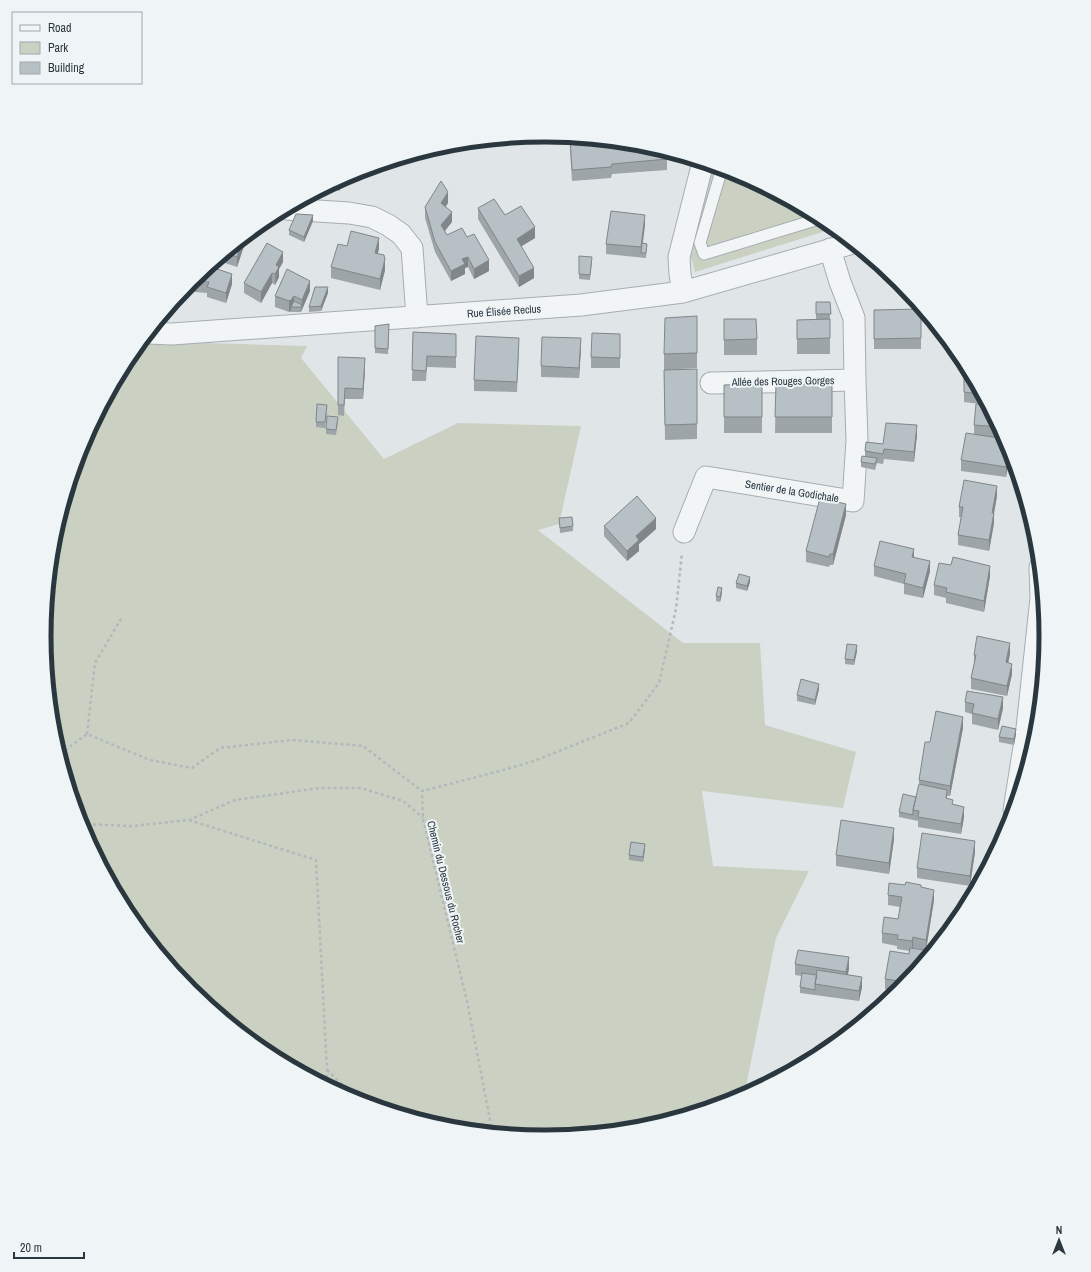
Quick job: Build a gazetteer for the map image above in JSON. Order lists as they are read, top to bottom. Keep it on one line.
{"streets":{"street":["Rue Élisée Reclus","Allée des Rouges Gorges","Sentier de la Godichale"],"path":["Chemin du Dessous du Rocher"]},"crossings":[["Rue Élisée Reclus","Sentier de la Godichale"],["Allée des Rouges Gorges","Sentier de la Godichale"]],"legend":["Road","Park","Building"],"scale_bar":"20 m","north":"top"}
